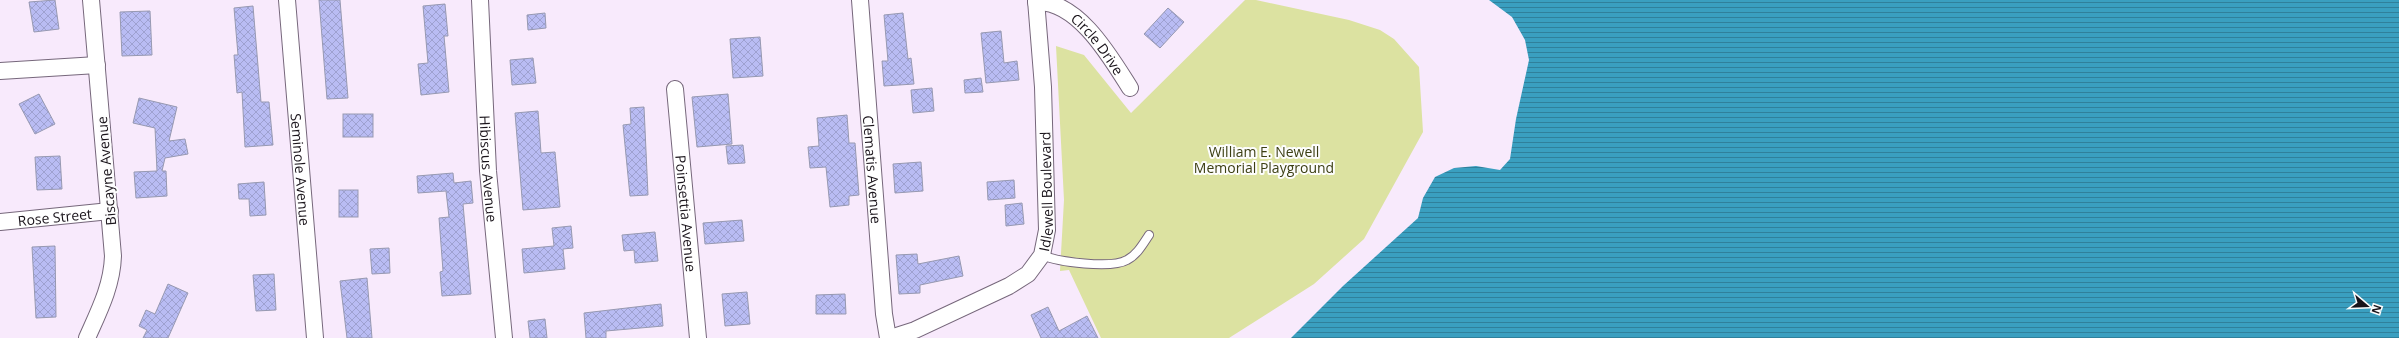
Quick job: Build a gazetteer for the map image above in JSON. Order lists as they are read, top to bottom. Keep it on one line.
{"streets":{"street":["Circle Drive","Seminole Avenue","Hibiscus Avenue","Clematis Avenue","Biscayne Avenue","Idlewell Boulevard","Poinsettia Avenue","Rose Street"]},"crossings":[["Circle Drive","Idlewell Boulevard"],["Clematis Avenue","Idlewell Boulevard"],["Biscayne Avenue","Rose Street"]],"parks":["William E. Newell Memorial Playground"],"north":"right"}
